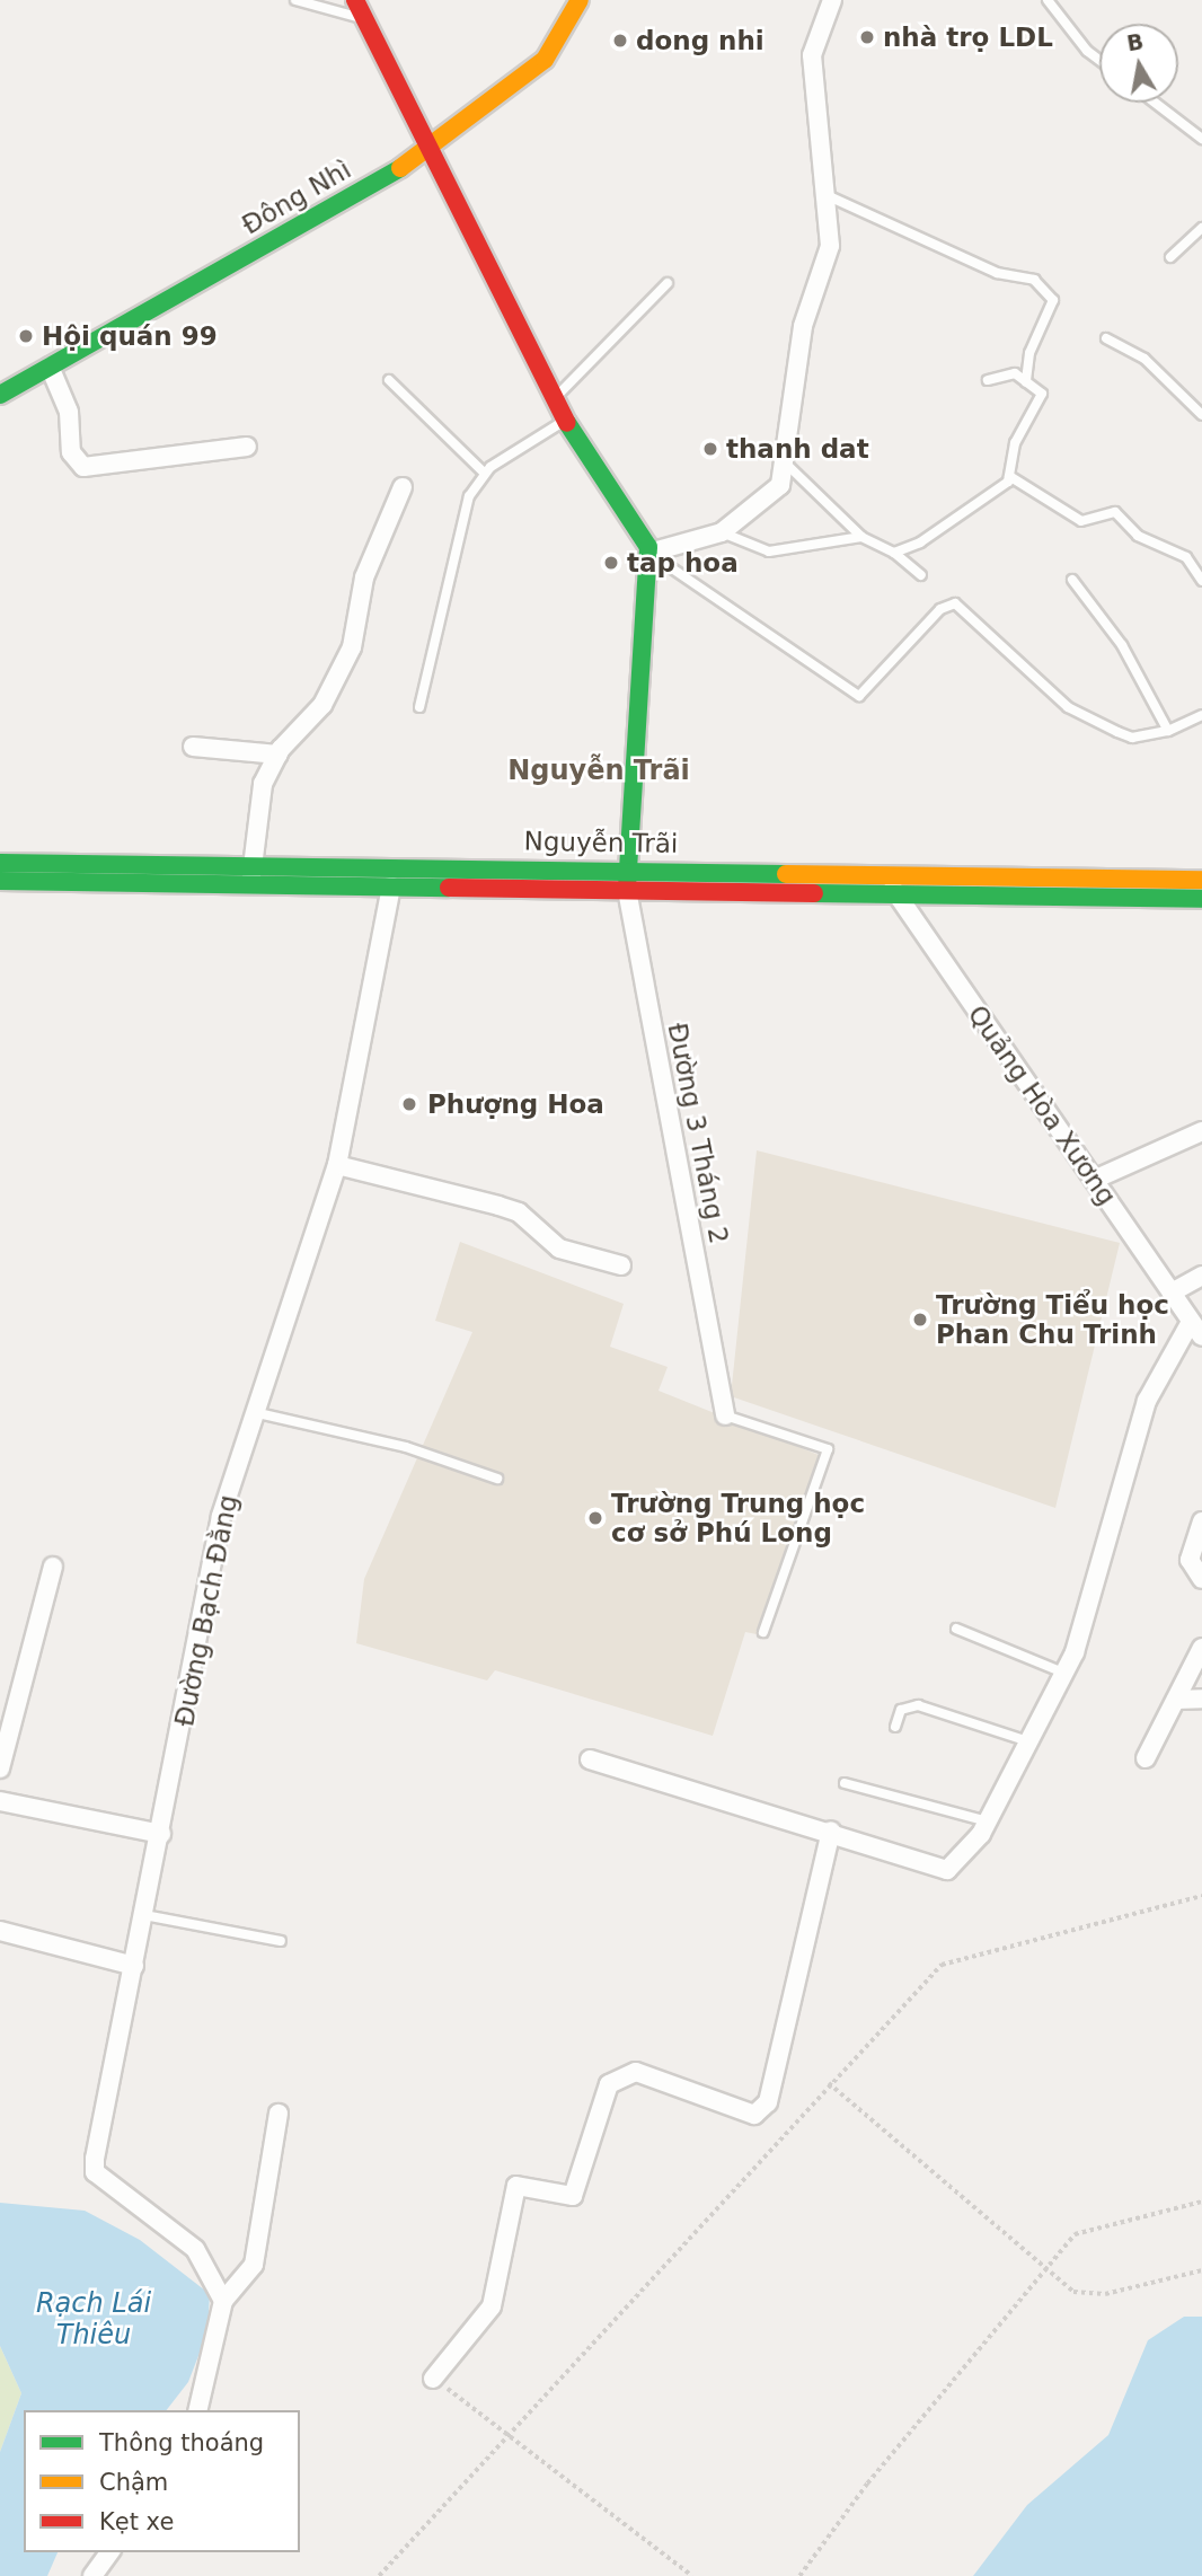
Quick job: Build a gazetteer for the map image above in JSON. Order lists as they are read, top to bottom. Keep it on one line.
{"streets":{"main road":["Đông Nhì","Nguyễn Trãi","Đường 3 Tháng 2"],"street":["Quảng Hòa Xương","Đường Bạch Đằng"]},"crossings":[["Nguyễn Trãi","Quảng Hòa Xương"],["Nguyễn Trãi","Đường 3 Tháng 2"],["Nguyễn Trãi","Đường Bạch Đằng"]],"districts":["Nguyễn Trãi"],"water":["Rạch Lái Thiêu"],"places":["nhà trọ LDL","dong nhi","Hội quán 99","thanh dat","tap hoa","Phượng Hoa","Trường Tiểu học Phan Chu Trinh","Trường Trung học cơ sở Phú Long"],"legend":["Thông thoáng","Chậm","Kẹt xe"],"north":"top"}
